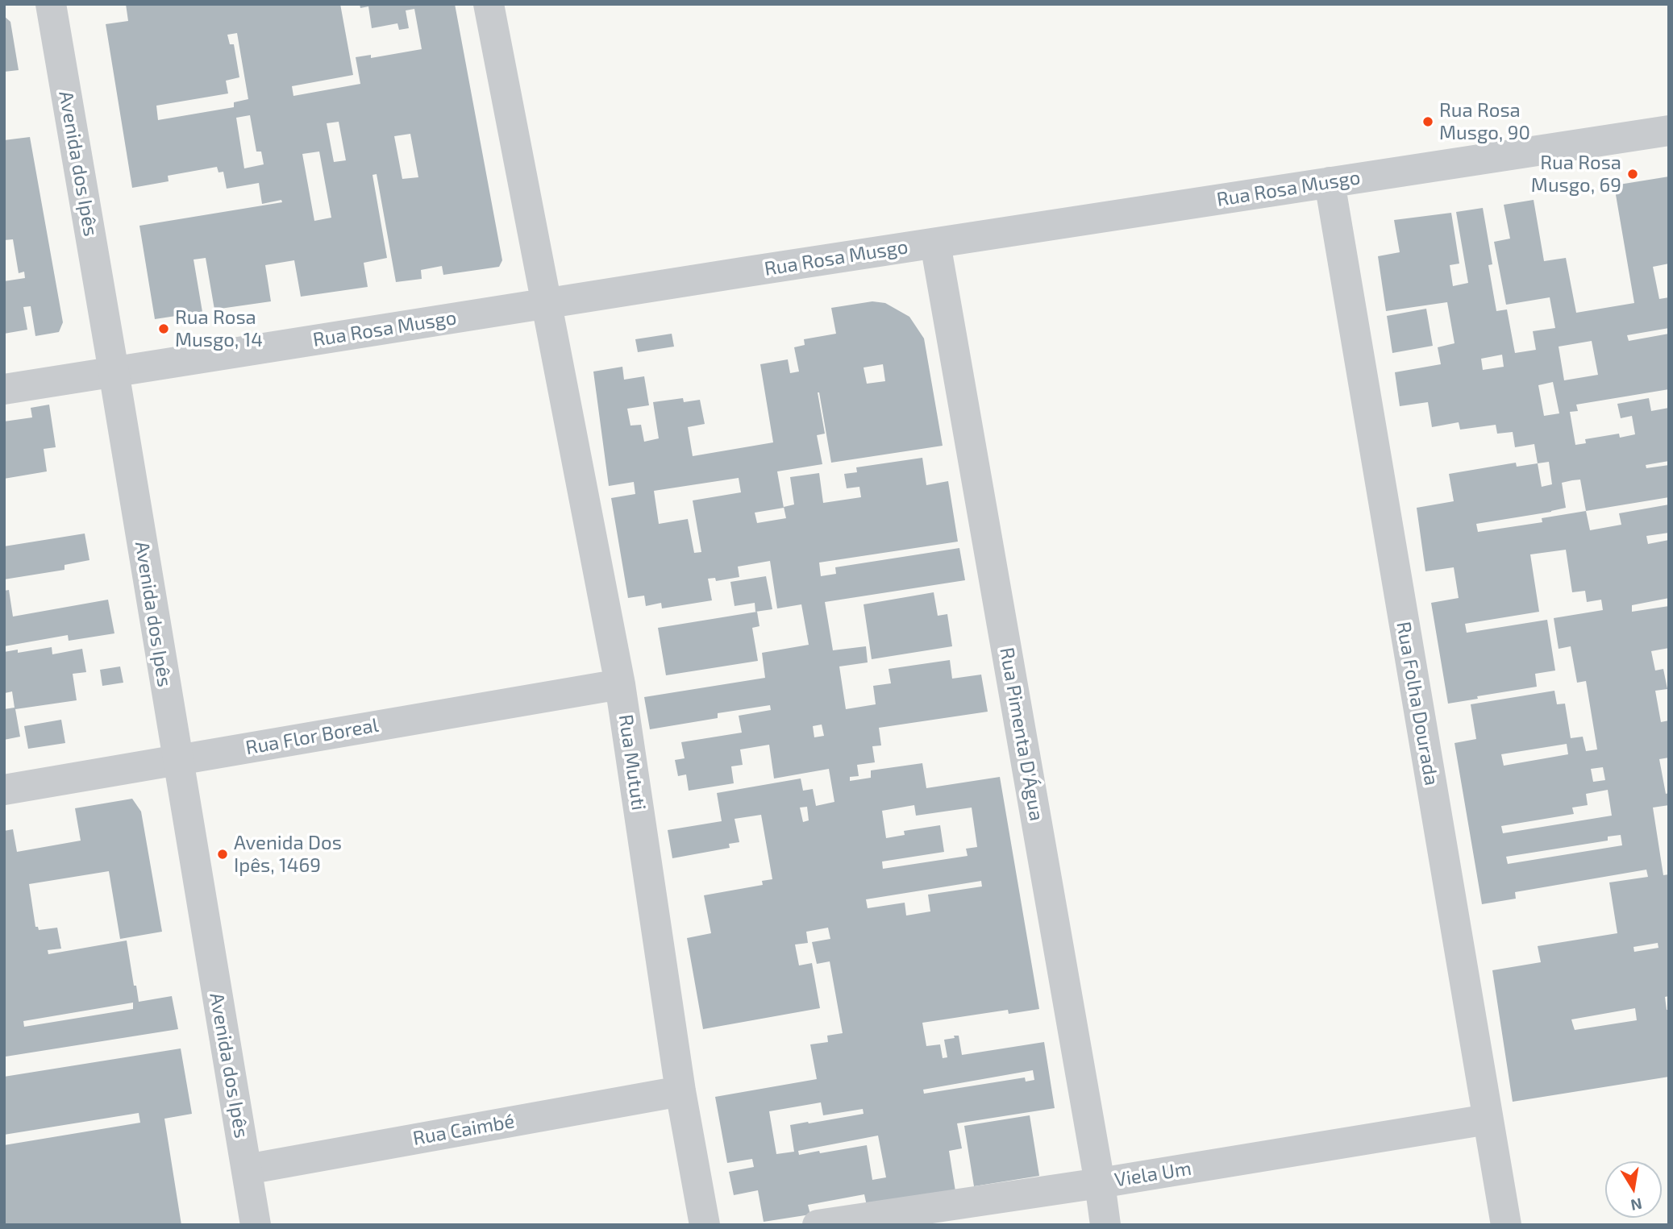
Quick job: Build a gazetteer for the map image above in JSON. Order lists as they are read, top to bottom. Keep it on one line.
{"streets":{"street":["Avenida dos Ipês","Rua Rosa Musgo","Rua Folha Dourada","Rua Pimenta D'Água","Rua Flor Boreal","Rua Mututi","Rua Caimbé","Viela Um"]},"crossings":[["Avenida dos Ipês","Rua Rosa Musgo"],["Avenida dos Ipês","Rua Flor Boreal"],["Avenida dos Ipês","Rua Caimbé"],["Rua Rosa Musgo","Rua Folha Dourada"],["Rua Rosa Musgo","Rua Pimenta D'Água"],["Rua Rosa Musgo","Rua Mututi"],["Rua Folha Dourada","Viela Um"],["Rua Pimenta D'Água","Viela Um"],["Rua Flor Boreal","Rua Mututi"],["Rua Mututi","Rua Caimbé"]],"places":["Rua Rosa Musgo, 90","Rua Rosa Musgo, 69","Rua Rosa Musgo, 14","Avenida Dos Ipês, 1469"],"north":"bottom"}
